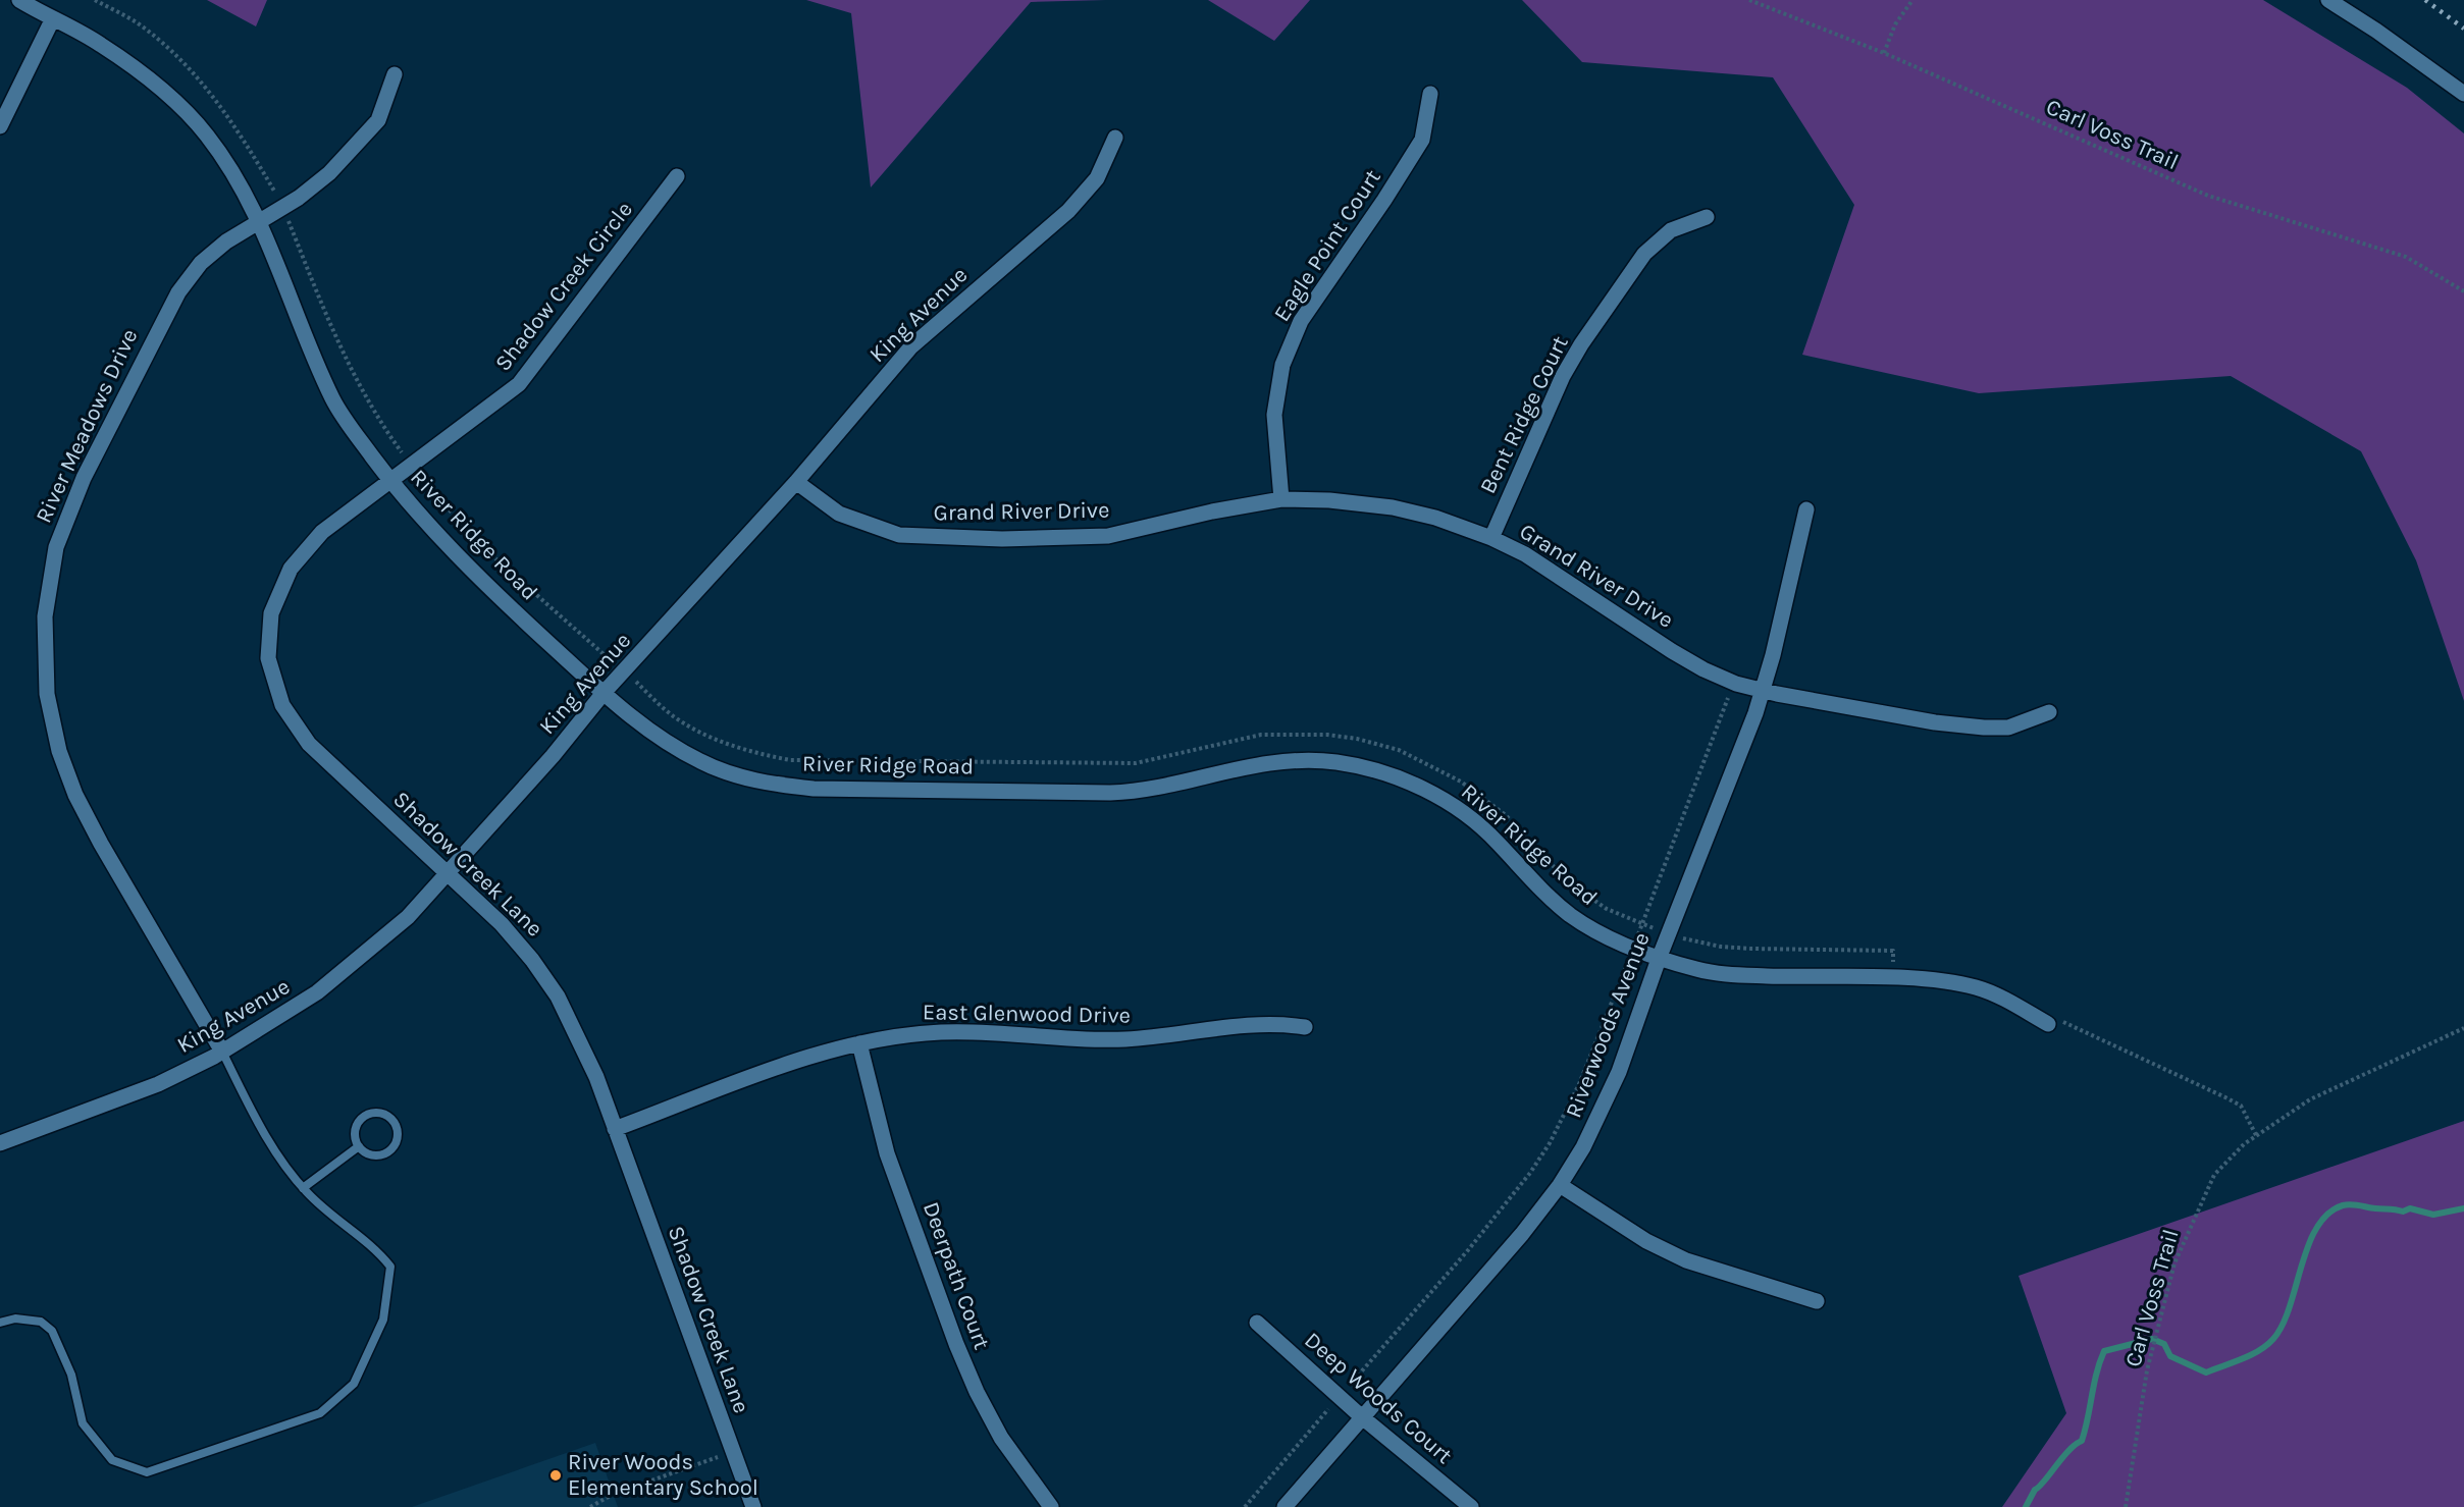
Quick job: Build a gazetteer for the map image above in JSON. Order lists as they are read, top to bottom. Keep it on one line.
{"streets":{"street":["Eagle Point Court","Shadow Creek Circle","King Avenue","Bent Ridge Court","River Meadows Drive","Grand River Drive","River Ridge Road","Shadow Creek Lane","East Glenwood Drive","Riverwoods Avenue","Deerpath Court","Deep Woods Court"],"path":["Carl Voss Trail"]},"crossings":[["Eagle Point Court","Grand River Drive"],["Shadow Creek Circle","River Ridge Road"],["Shadow Creek Circle","Shadow Creek Lane"],["King Avenue","River Meadows Drive"],["King Avenue","Grand River Drive"],["King Avenue","River Ridge Road"],["King Avenue","Shadow Creek Lane"],["Bent Ridge Court","Grand River Drive"],["River Meadows Drive","River Ridge Road"],["Grand River Drive","Riverwoods Avenue"],["River Ridge Road","Shadow Creek Lane"],["River Ridge Road","Riverwoods Avenue"],["Shadow Creek Lane","East Glenwood Drive"],["East Glenwood Drive","Deerpath Court"],["Riverwoods Avenue","Deep Woods Court"]],"places":["River Woods Elementary School"]}
